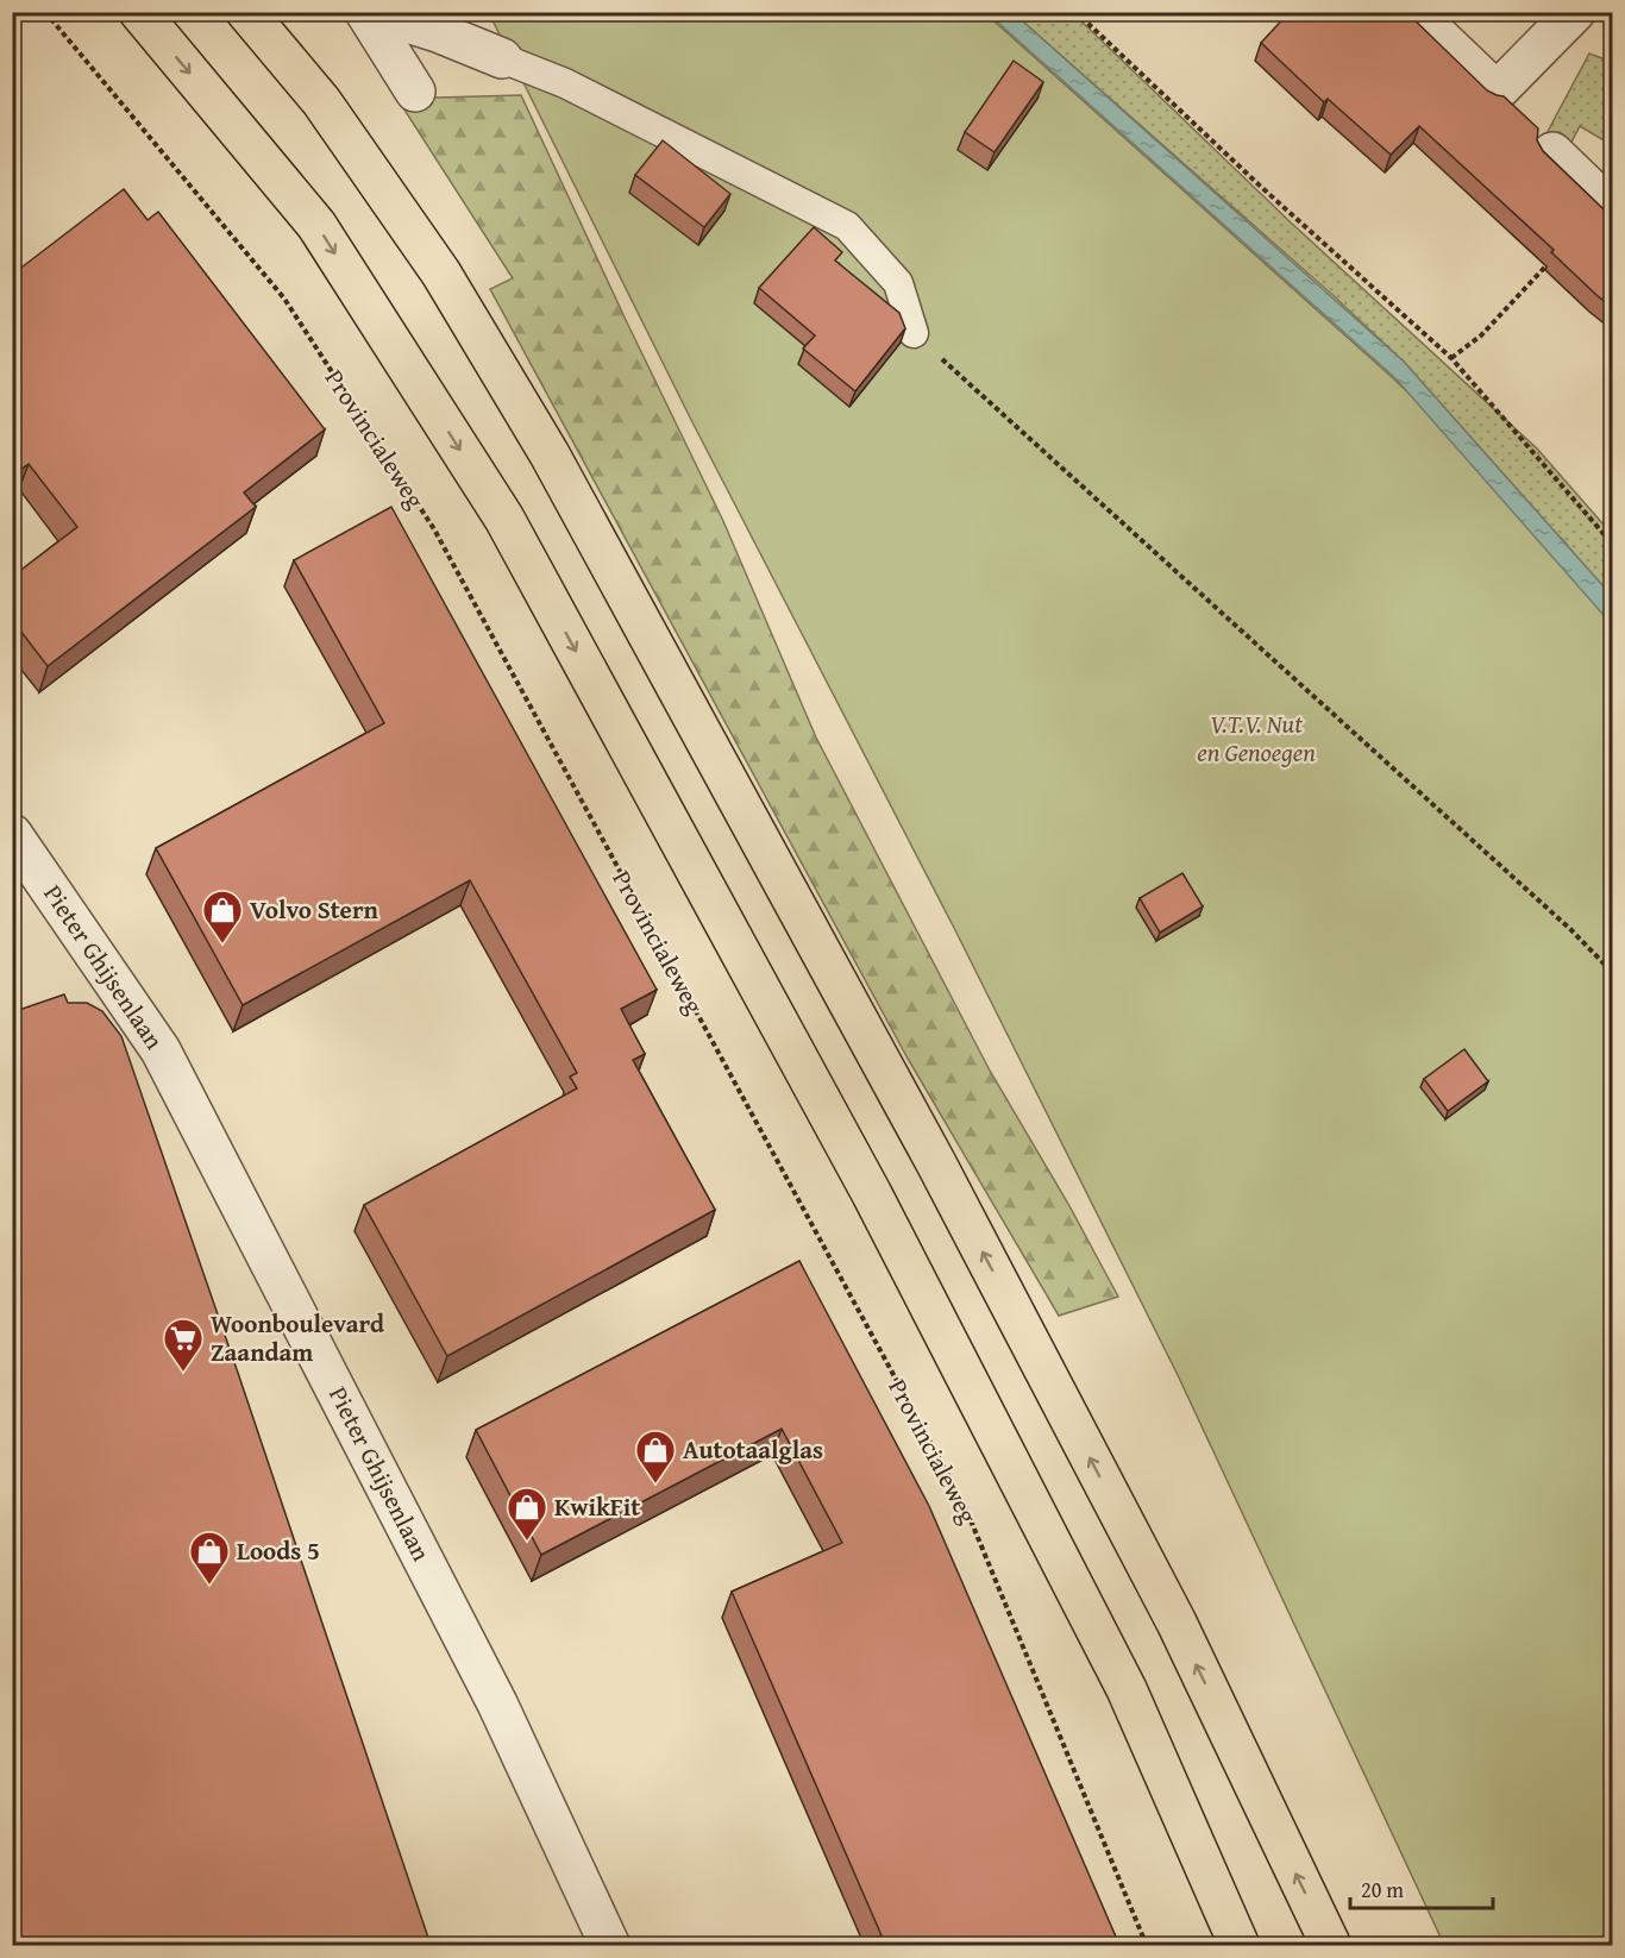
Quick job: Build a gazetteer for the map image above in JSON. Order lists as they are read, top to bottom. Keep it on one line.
{"streets":{"street":["Pieter Ghijsenlaan"],"path":["Provincialeweg"]},"parks":["V.T.V. Nut en Genoegen"],"places":{"shop":["Volvo Stern","Autotaalglas","KwikFit","Loods 5"],"supermarket":["Woonboulevard Zaandam"]},"scale_bar":"20 m"}
